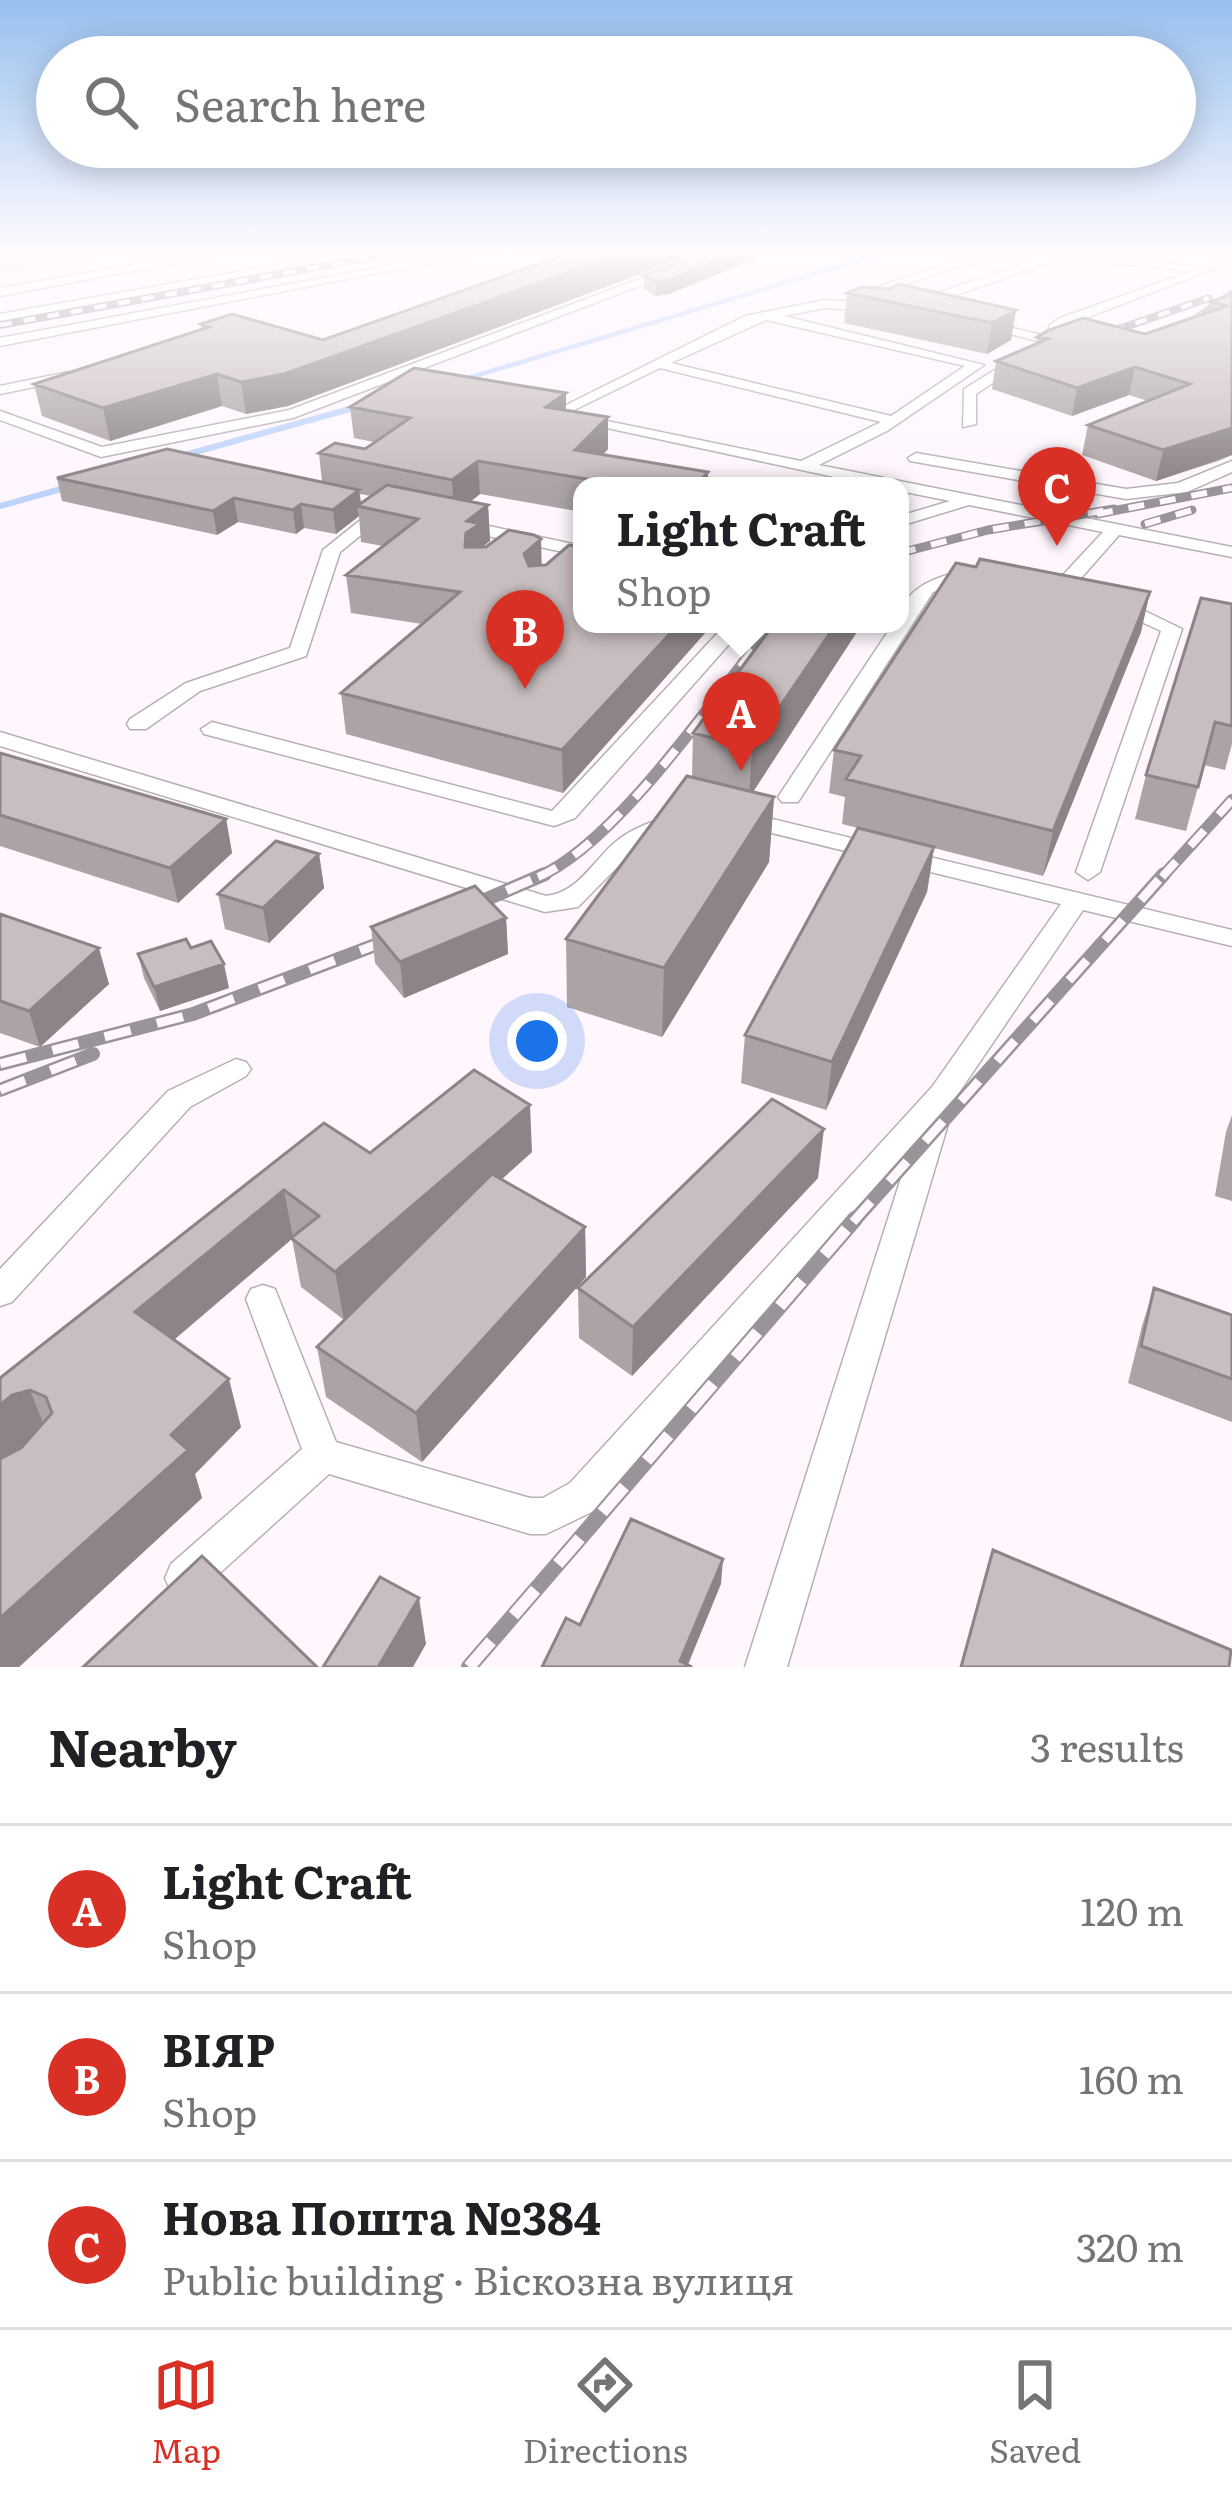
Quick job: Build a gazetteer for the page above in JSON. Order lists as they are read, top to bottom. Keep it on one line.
{"page":{"search":"Search here","pins":["C","B","A"],"popup":["Light Craft","Shop"],"heading":["Nearby","3 results"],"list":[{"mark":"A","name":"Light Craft","note":"Shop","value":"120 m"},{"mark":"B","name":"ВІЯР","note":"Shop","value":"160 m"},{"mark":"C","name":"Нова Пошта №384","note":"Public building · Віскозна вулиця","value":"320 m"}],"nav":["Map","Directions","Saved"]}}
